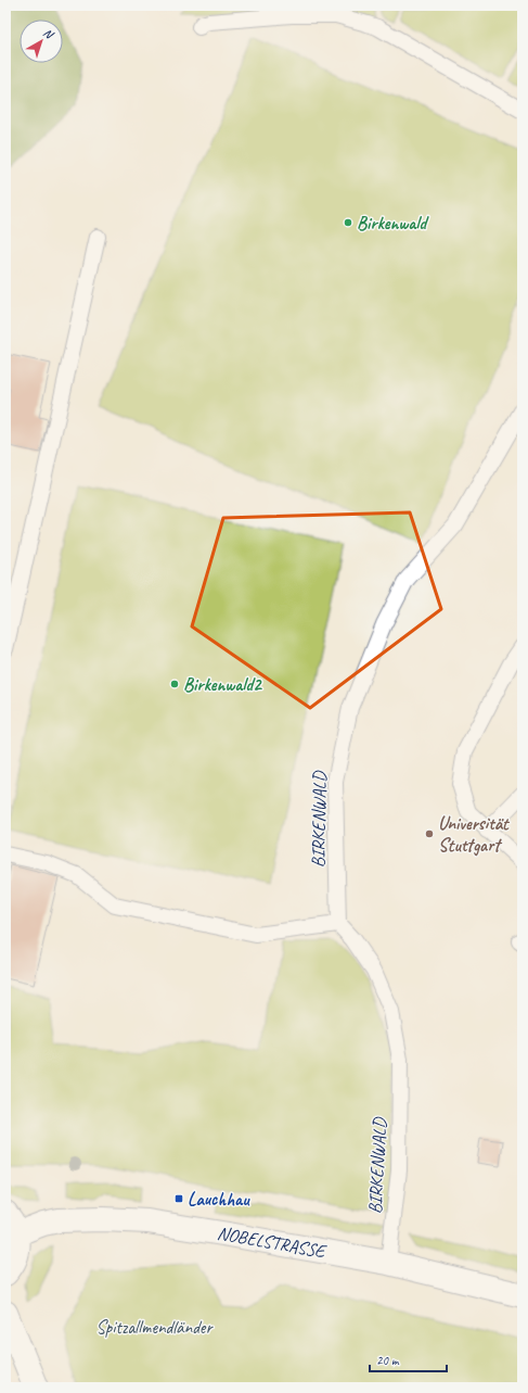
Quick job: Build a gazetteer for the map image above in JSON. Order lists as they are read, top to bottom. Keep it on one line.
{"streets":{"street":["NOBELSTRASSE"],"lane":["BIRKENWALD"]},"crossings":[["BIRKENWALD","NOBELSTRASSE"]],"parks":["Spitzallmendländer"],"places":{"other":["Birkenwald","Birkenwald2","Universität Stuttgart"],"transit":["Lauchhau"]},"scale_bar":"20 m","north":"top right"}
